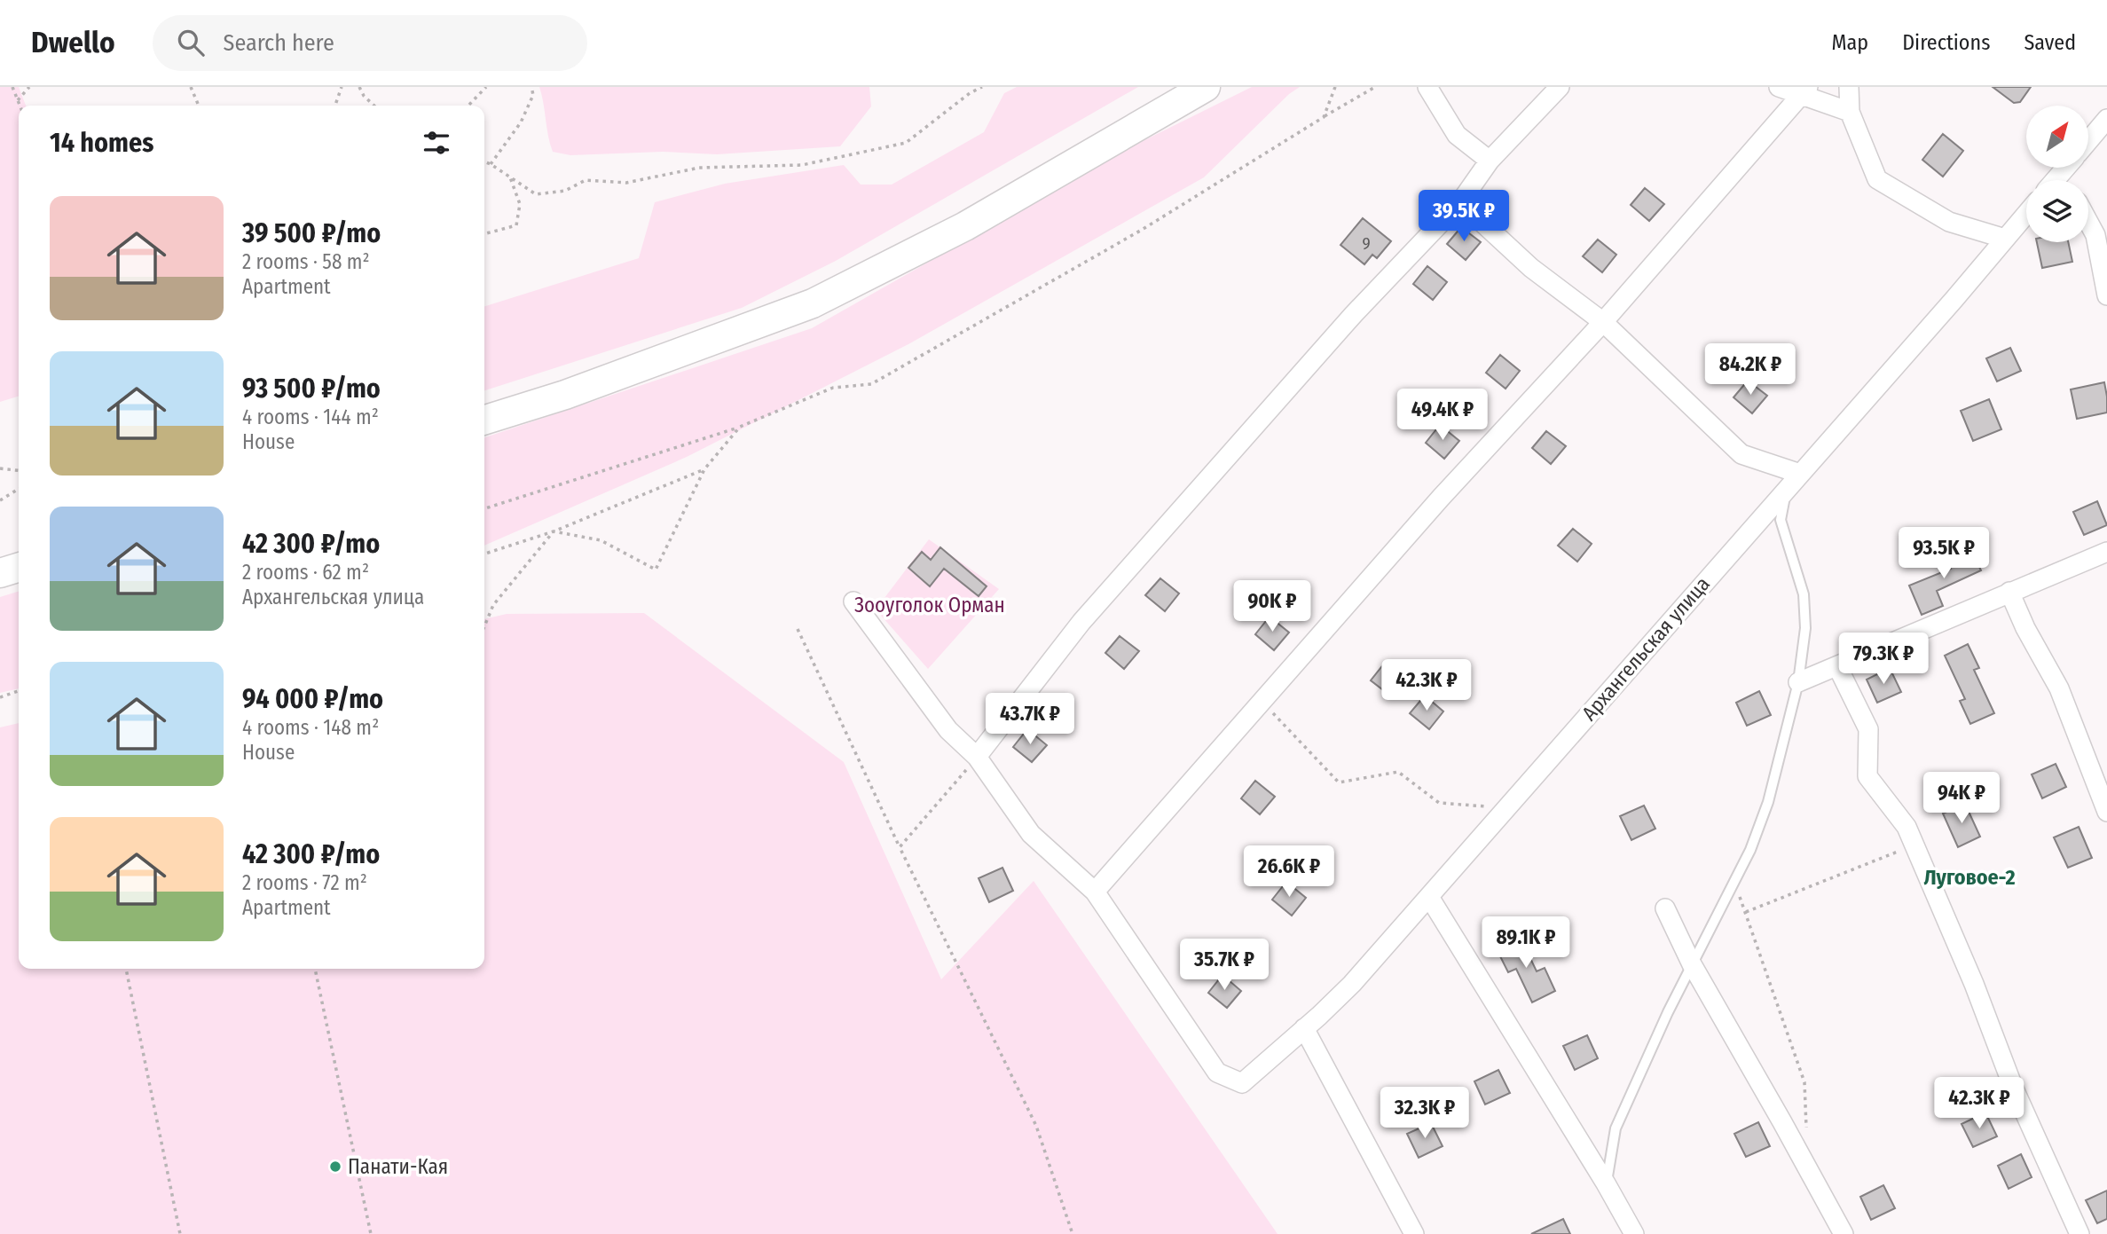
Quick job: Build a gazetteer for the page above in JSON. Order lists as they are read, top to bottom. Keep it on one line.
{"streets":{"street":["Архангельская улица"]},"districts":["Луговое-2"],"parks":["Зооуголок Орман"],"places":["Панати-Кая"],"house_numbers":["9"],"north":"top right","page":{"header":"Dwello","search":"Search here","nav":["Map","Directions","Saved"],"heading":"14 homes","list":[{"name":"39 500 ₽/mo","note":"2 rooms · 58 m² · Apartment"},{"name":"93 500 ₽/mo","note":"4 rooms · 144 m² · House"},{"name":"42 300 ₽/mo","note":"2 rooms · 62 m² · Архангельская улица"},{"name":"94 000 ₽/mo","note":"4 rooms · 148 m² · House"},{"name":"42 300 ₽/mo","note":"2 rooms · 72 m² · Apartment"}],"price":["39.5K ₽","84.2K ₽","49.4K ₽","93.5K ₽","90K ₽","79.3K ₽","42.3K ₽","43.7K ₽","94K ₽","26.6K ₽","89.1K ₽","35.7K ₽","42.3K ₽","32.3K ₽"]}}
